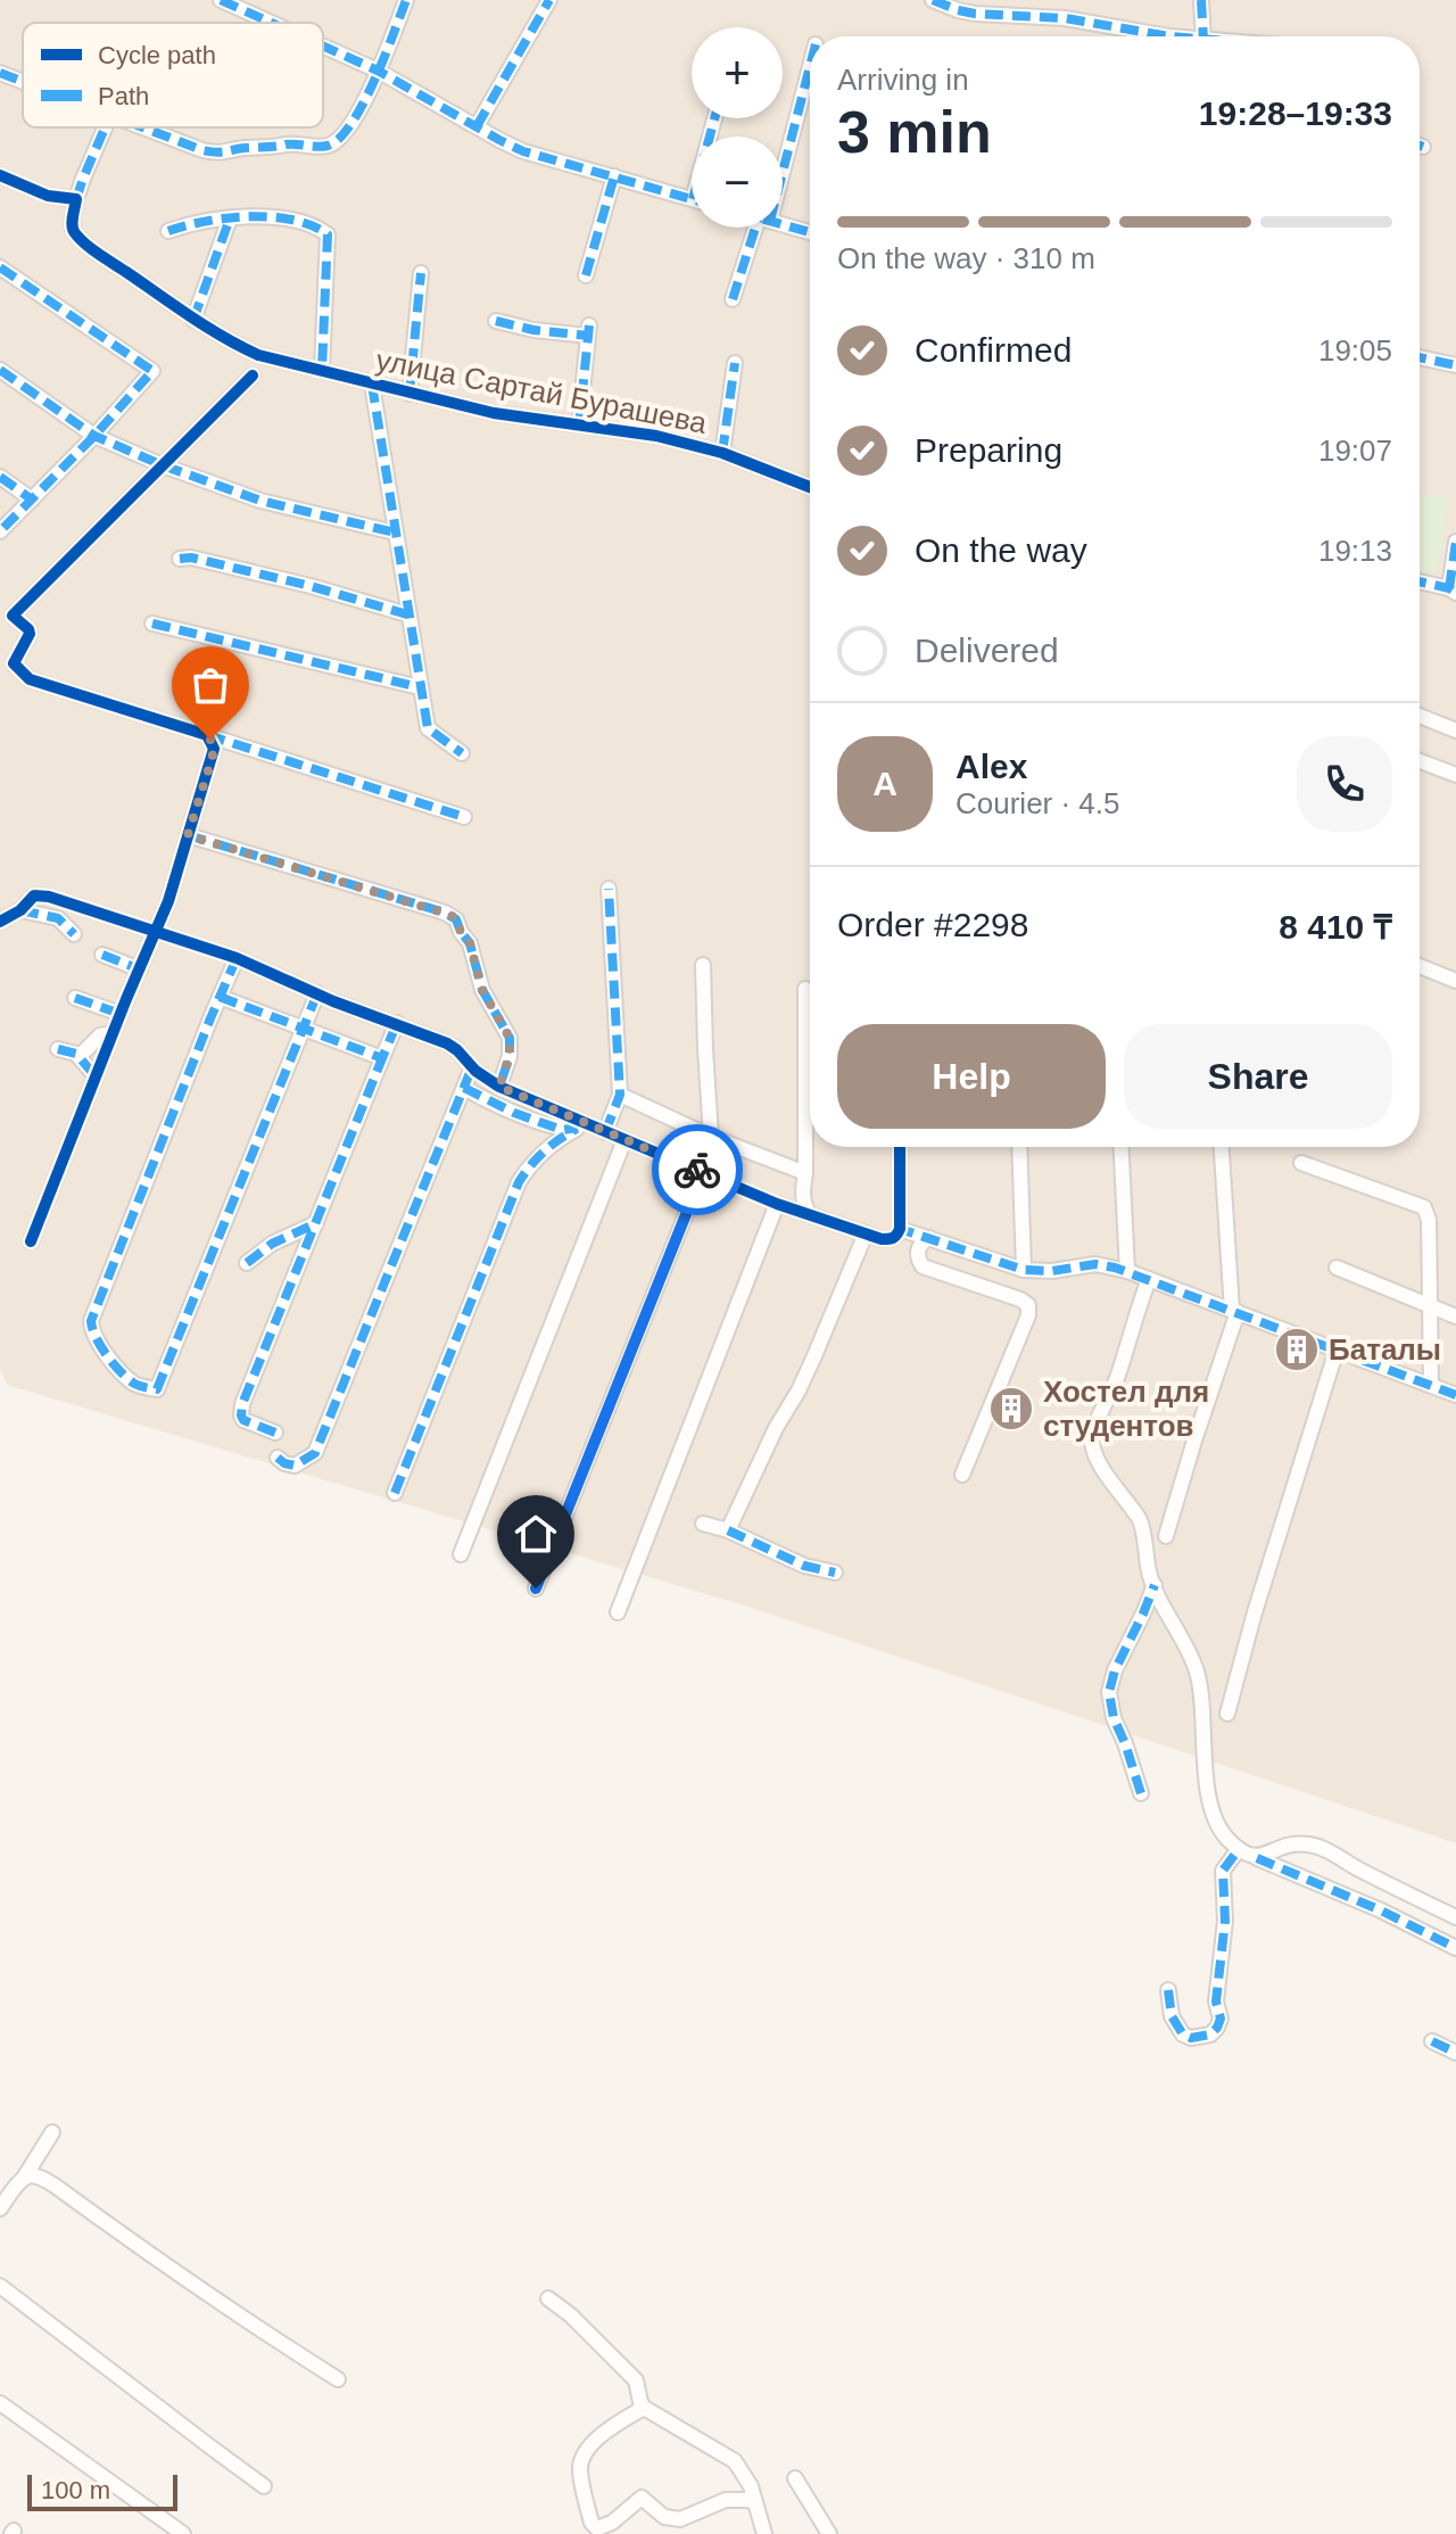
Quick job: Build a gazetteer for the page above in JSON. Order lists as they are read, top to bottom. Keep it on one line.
{"streets":{"street":["улица Сартай Бурашева"]},"places":{"building":["Баталы","Хостел для студентов"]},"legend":["Cycle path","Path"],"scale_bar":"100 m","page":{"map_buttons":["+","−"],"heading":["3 min","Arriving in","19:28–19:33"],"panel":["Alex","Courier · 4.5","Order #2298","8 410 ₸"],"bar":"On the way · 310 m","list":[["Confirmed","19:05"],["Preparing","19:07"],["On the way","19:13"],"Delivered"],"round":"A","buttons":["Help","Share"],"scale":"100 m"}}
